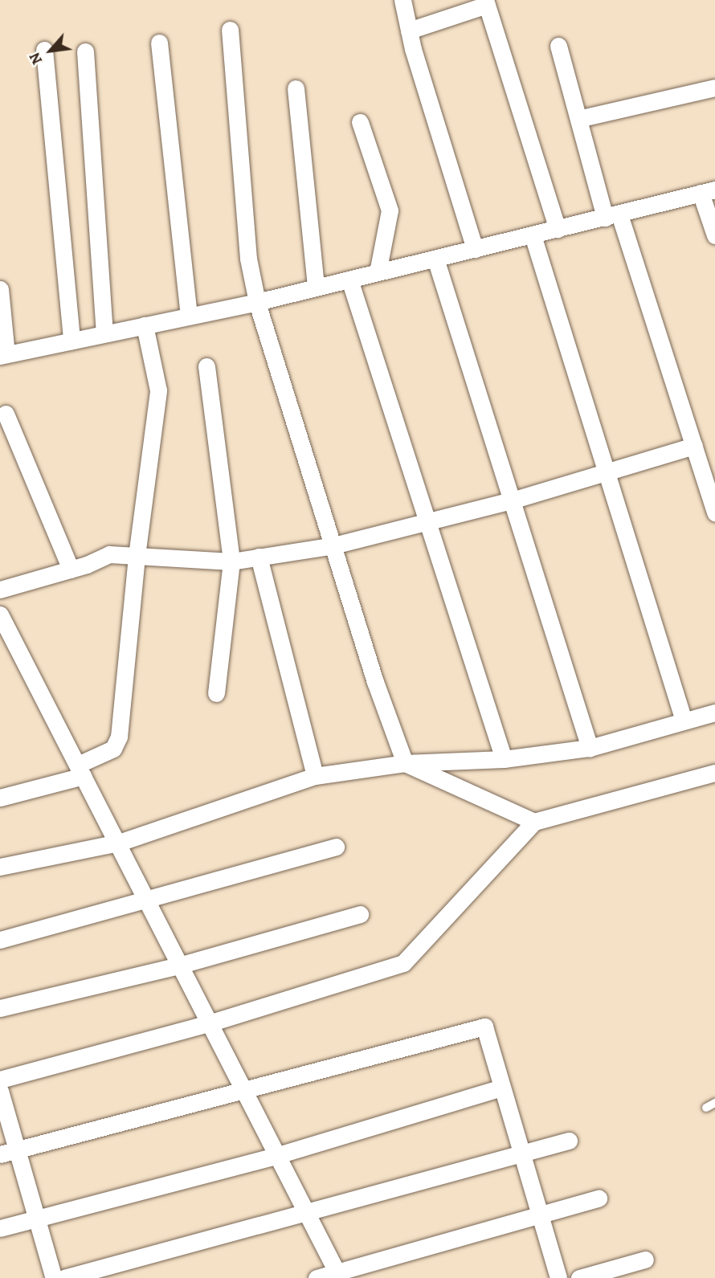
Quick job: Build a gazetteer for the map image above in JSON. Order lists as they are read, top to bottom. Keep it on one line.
{"north":"bottom left"}
